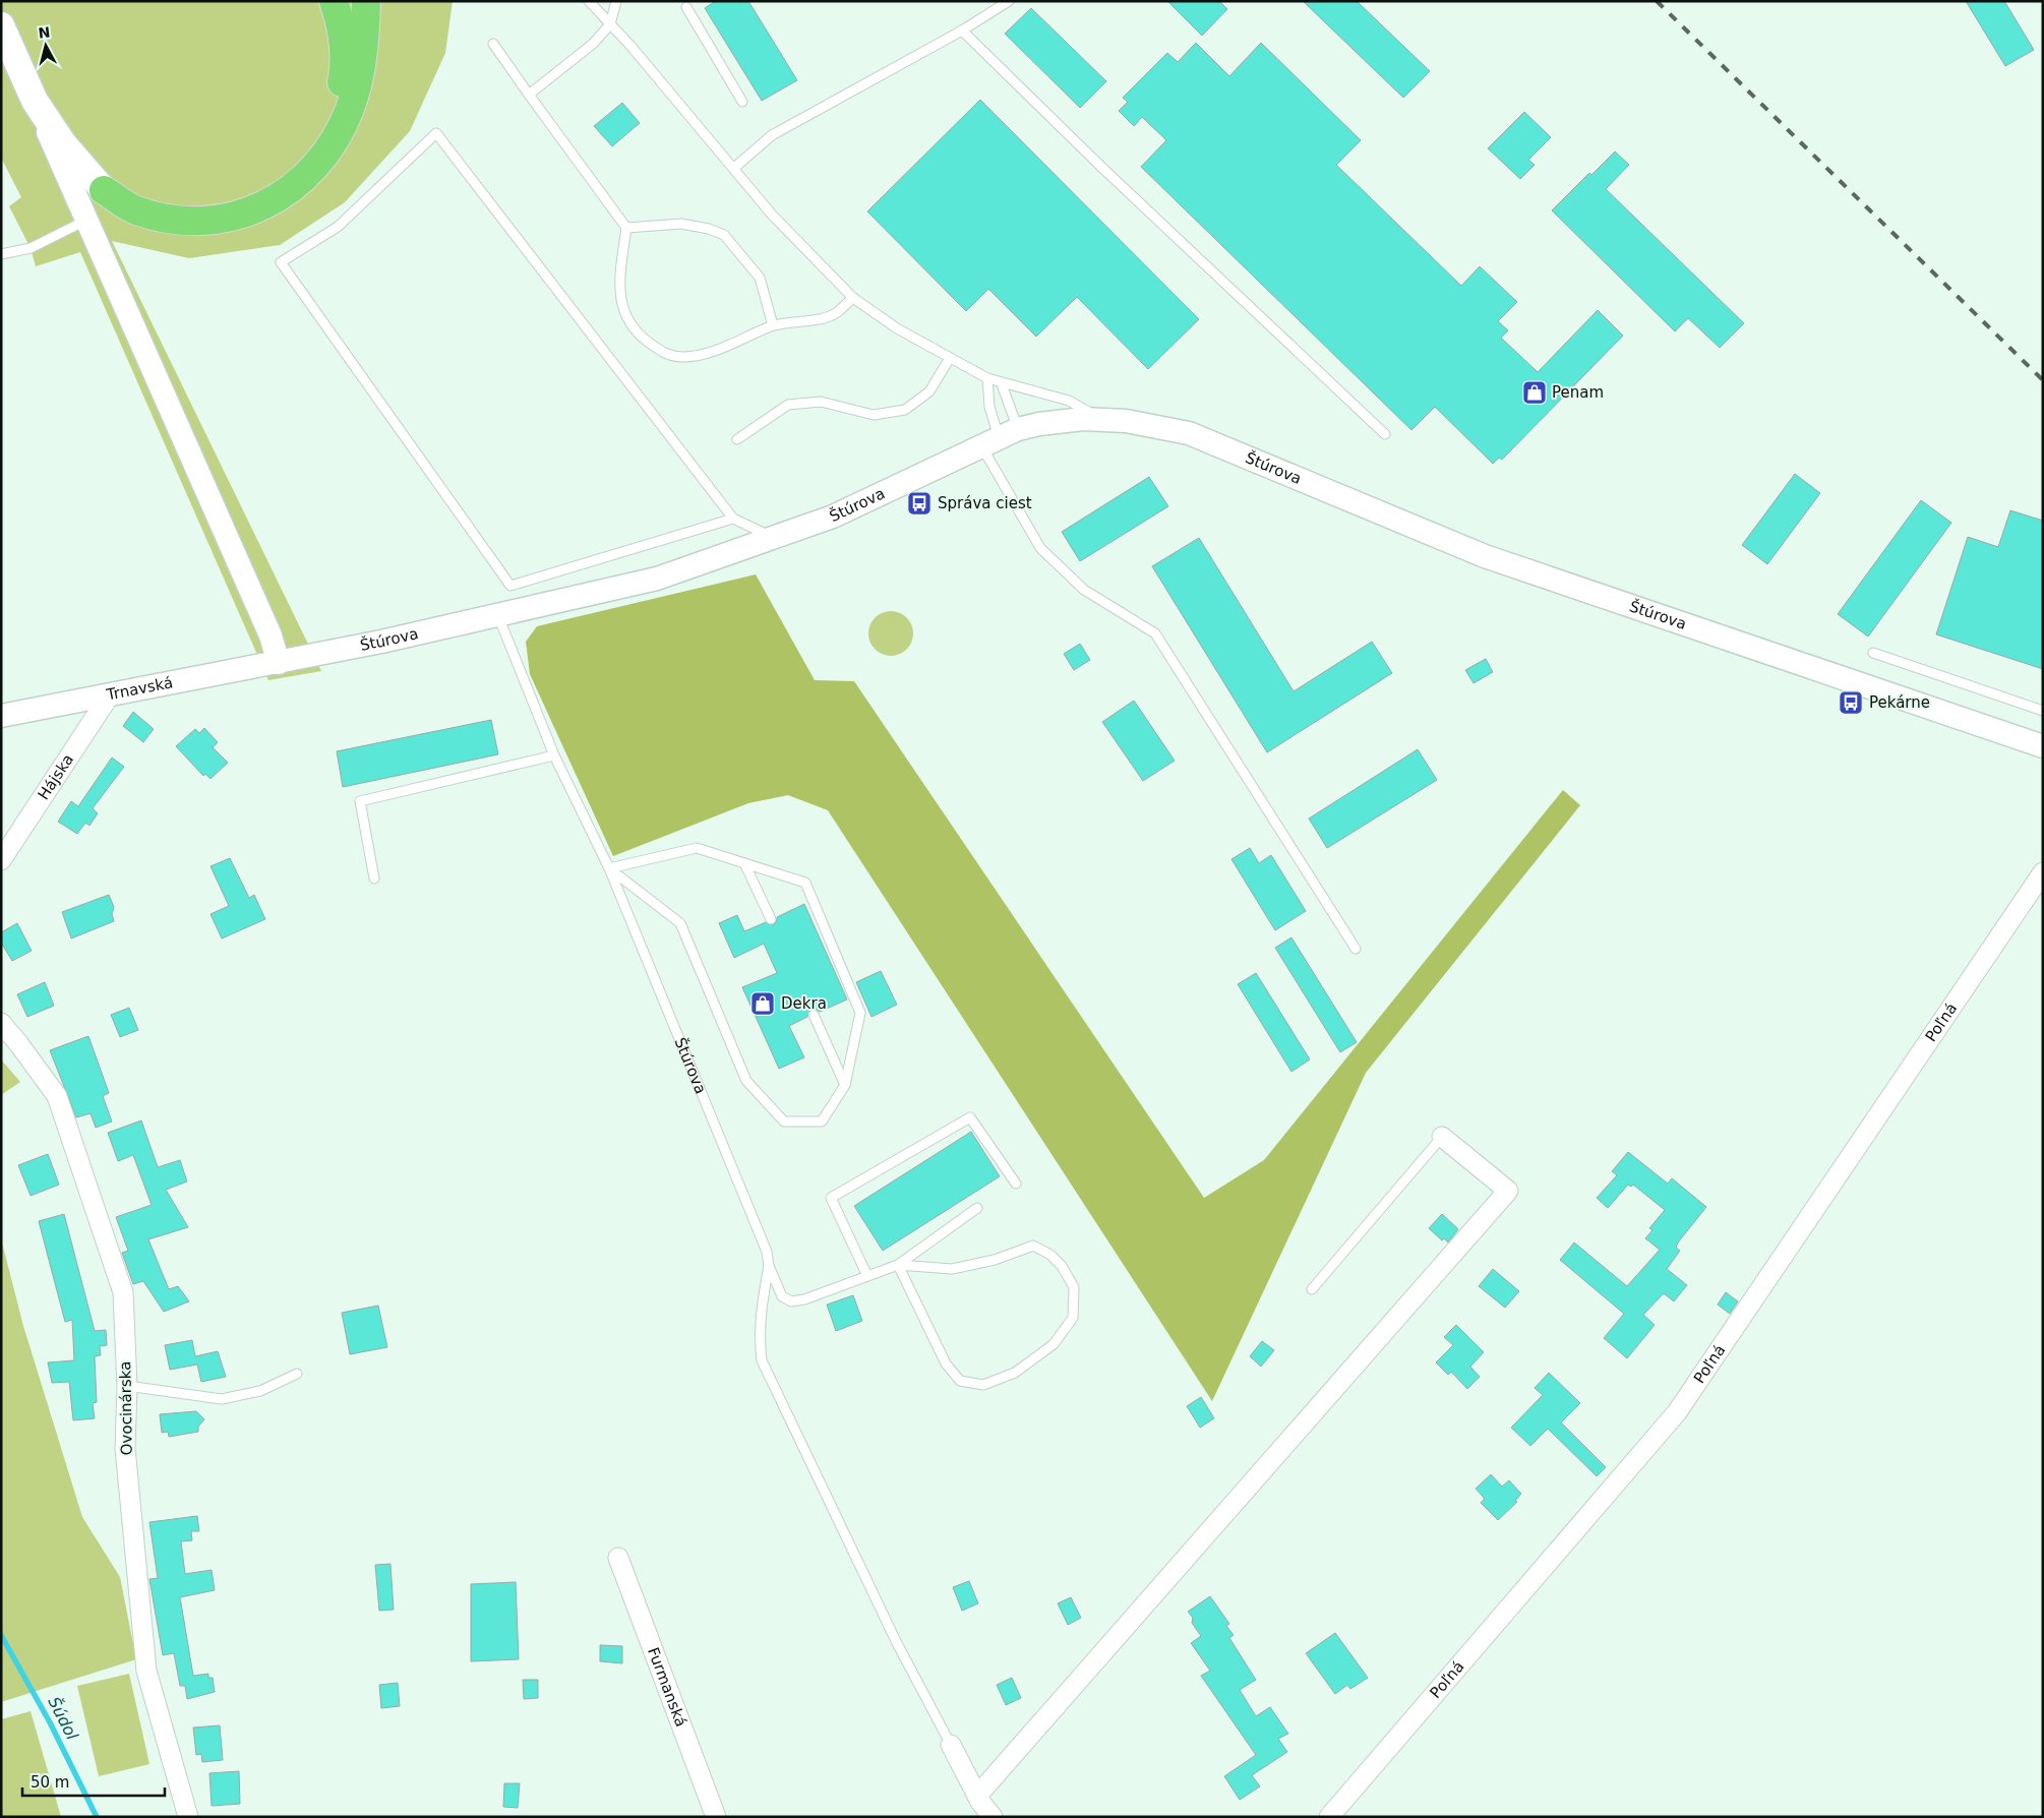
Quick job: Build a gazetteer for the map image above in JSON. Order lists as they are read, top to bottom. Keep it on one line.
{"streets":{"street":["Štúrova","Trnavská","Hájska","Poľná","Ovocinárska","Furmanská"]},"crossings":[["Štúrova","Trnavská"],["Trnavská","Hájska"]],"water":["Šúdol"],"places":{"shop":["Penam","Dekra"],"bus stop":["Správa ciest","Pekárne"]},"scale_bar":"50 m","north":"top"}
